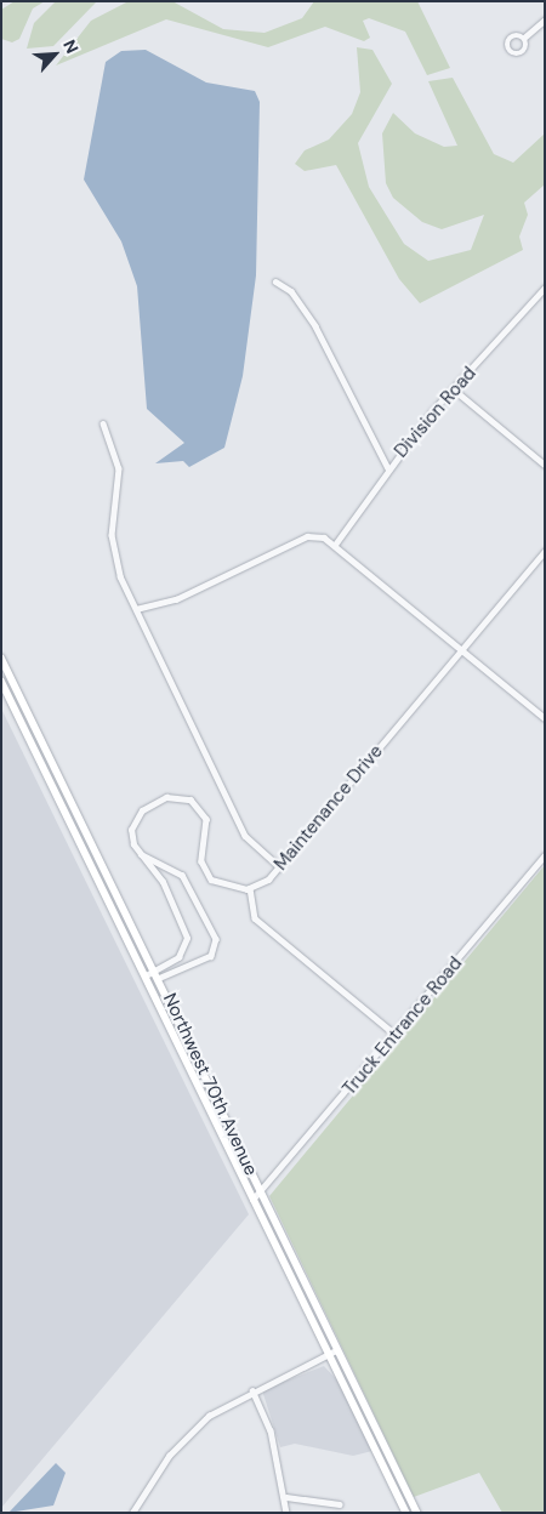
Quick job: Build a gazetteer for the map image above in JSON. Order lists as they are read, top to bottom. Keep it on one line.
{"streets":{"main road":["Northwest 70th Avenue"],"street":["Division Road","Maintenance Drive","Truck Entrance Road"]},"crossings":[["Truck Entrance Road","Northwest 70th Avenue"]],"north":"top right"}
